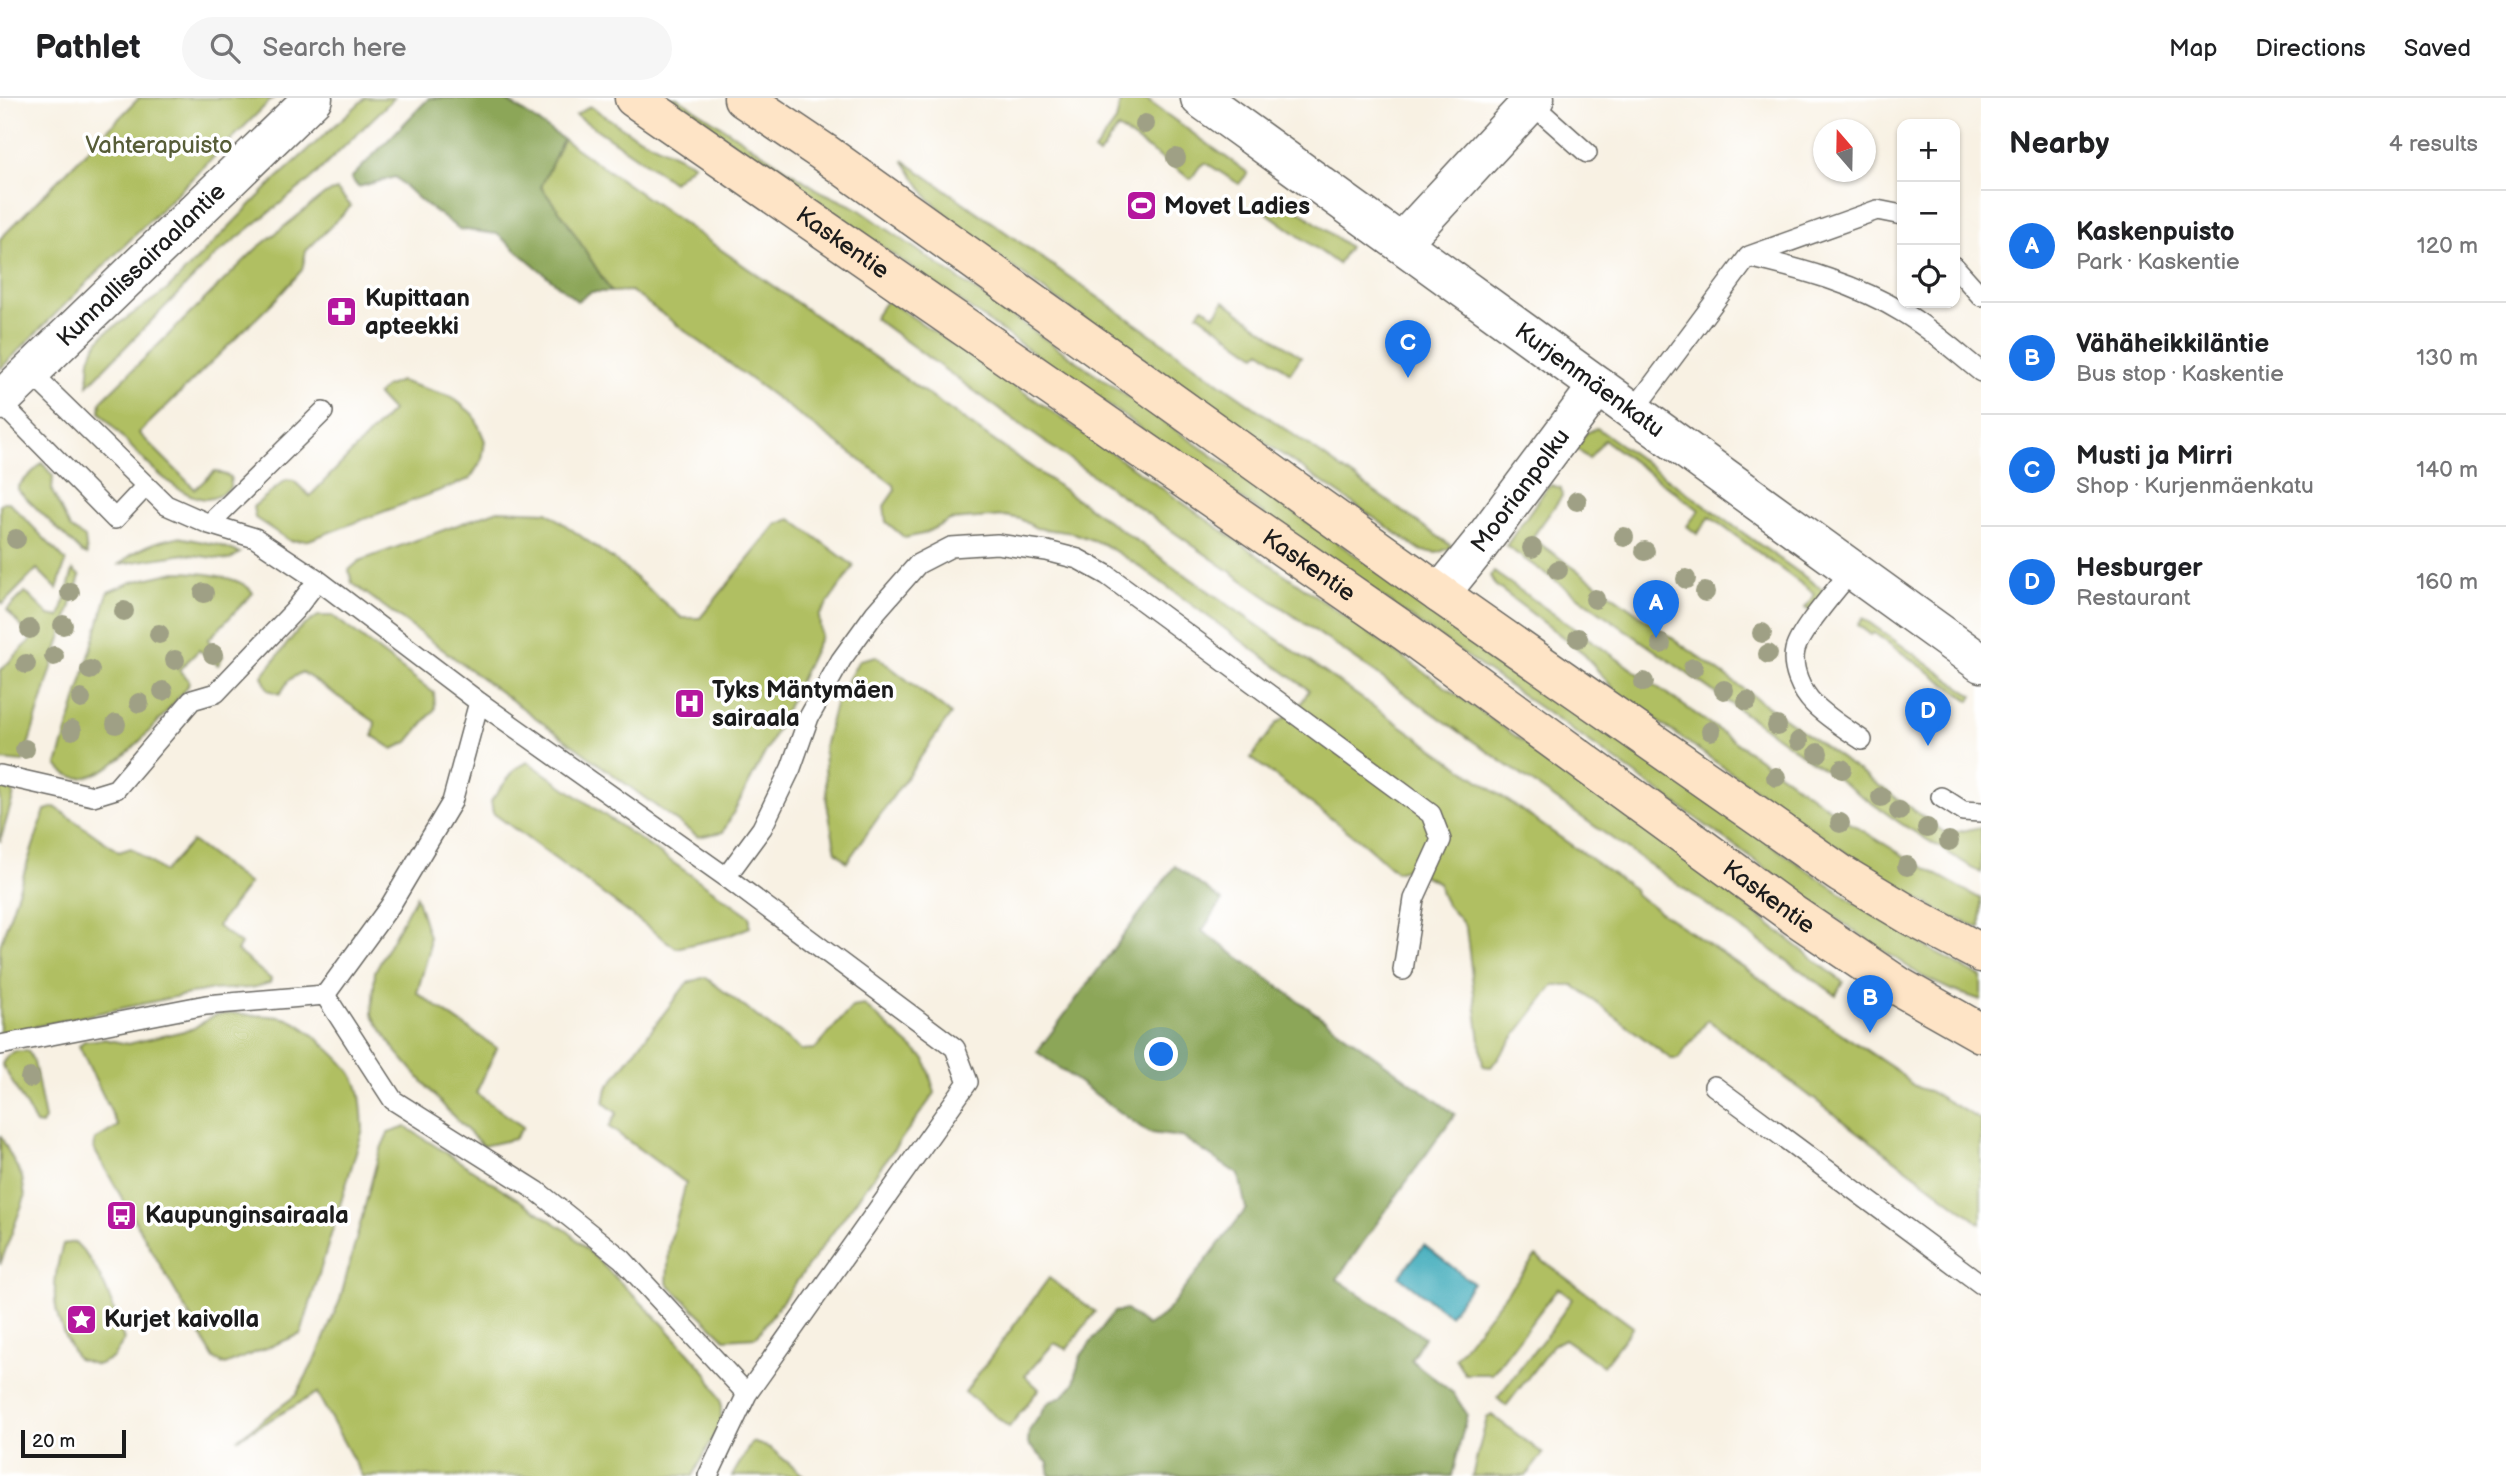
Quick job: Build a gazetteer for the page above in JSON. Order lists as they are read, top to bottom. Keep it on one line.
{"streets":{"main road":["Kaskentie"],"street":["Kunnallissairaalantie","Kurjenmäenkatu","Moorianpolku"]},"crossings":[["Kurjenmäenkatu","Moorianpolku"]],"parks":["Vahterapuisto"],"places":{"sports":["Movet Ladies"],"pharmacy":["Kupittaan apteekki"],"hospital":["Tyks Mäntymäen sairaala"],"bus stop":["Kaupunginsairaala"],"place":["Kurjet kaivolla"]},"scale_bar":"20 m","north":"top","page":{"header":"Pathlet","search":"Search here","nav":["Map","Directions","Saved"],"heading":["Nearby","4 results"],"map_buttons":["+","−"],"list":[{"mark":"A","name":"Kaskenpuisto","note":"Park · Kaskentie","value":"120 m"},{"mark":"B","name":"Vähäheikkiläntie","note":"Bus stop · Kaskentie","value":"130 m"},{"mark":"C","name":"Musti ja Mirri","note":"Shop · Kurjenmäenkatu","value":"140 m"},{"mark":"D","name":"Hesburger","note":"Restaurant","value":"160 m"}],"pins":["C","A","D","B"],"scale":"20 m"}}
